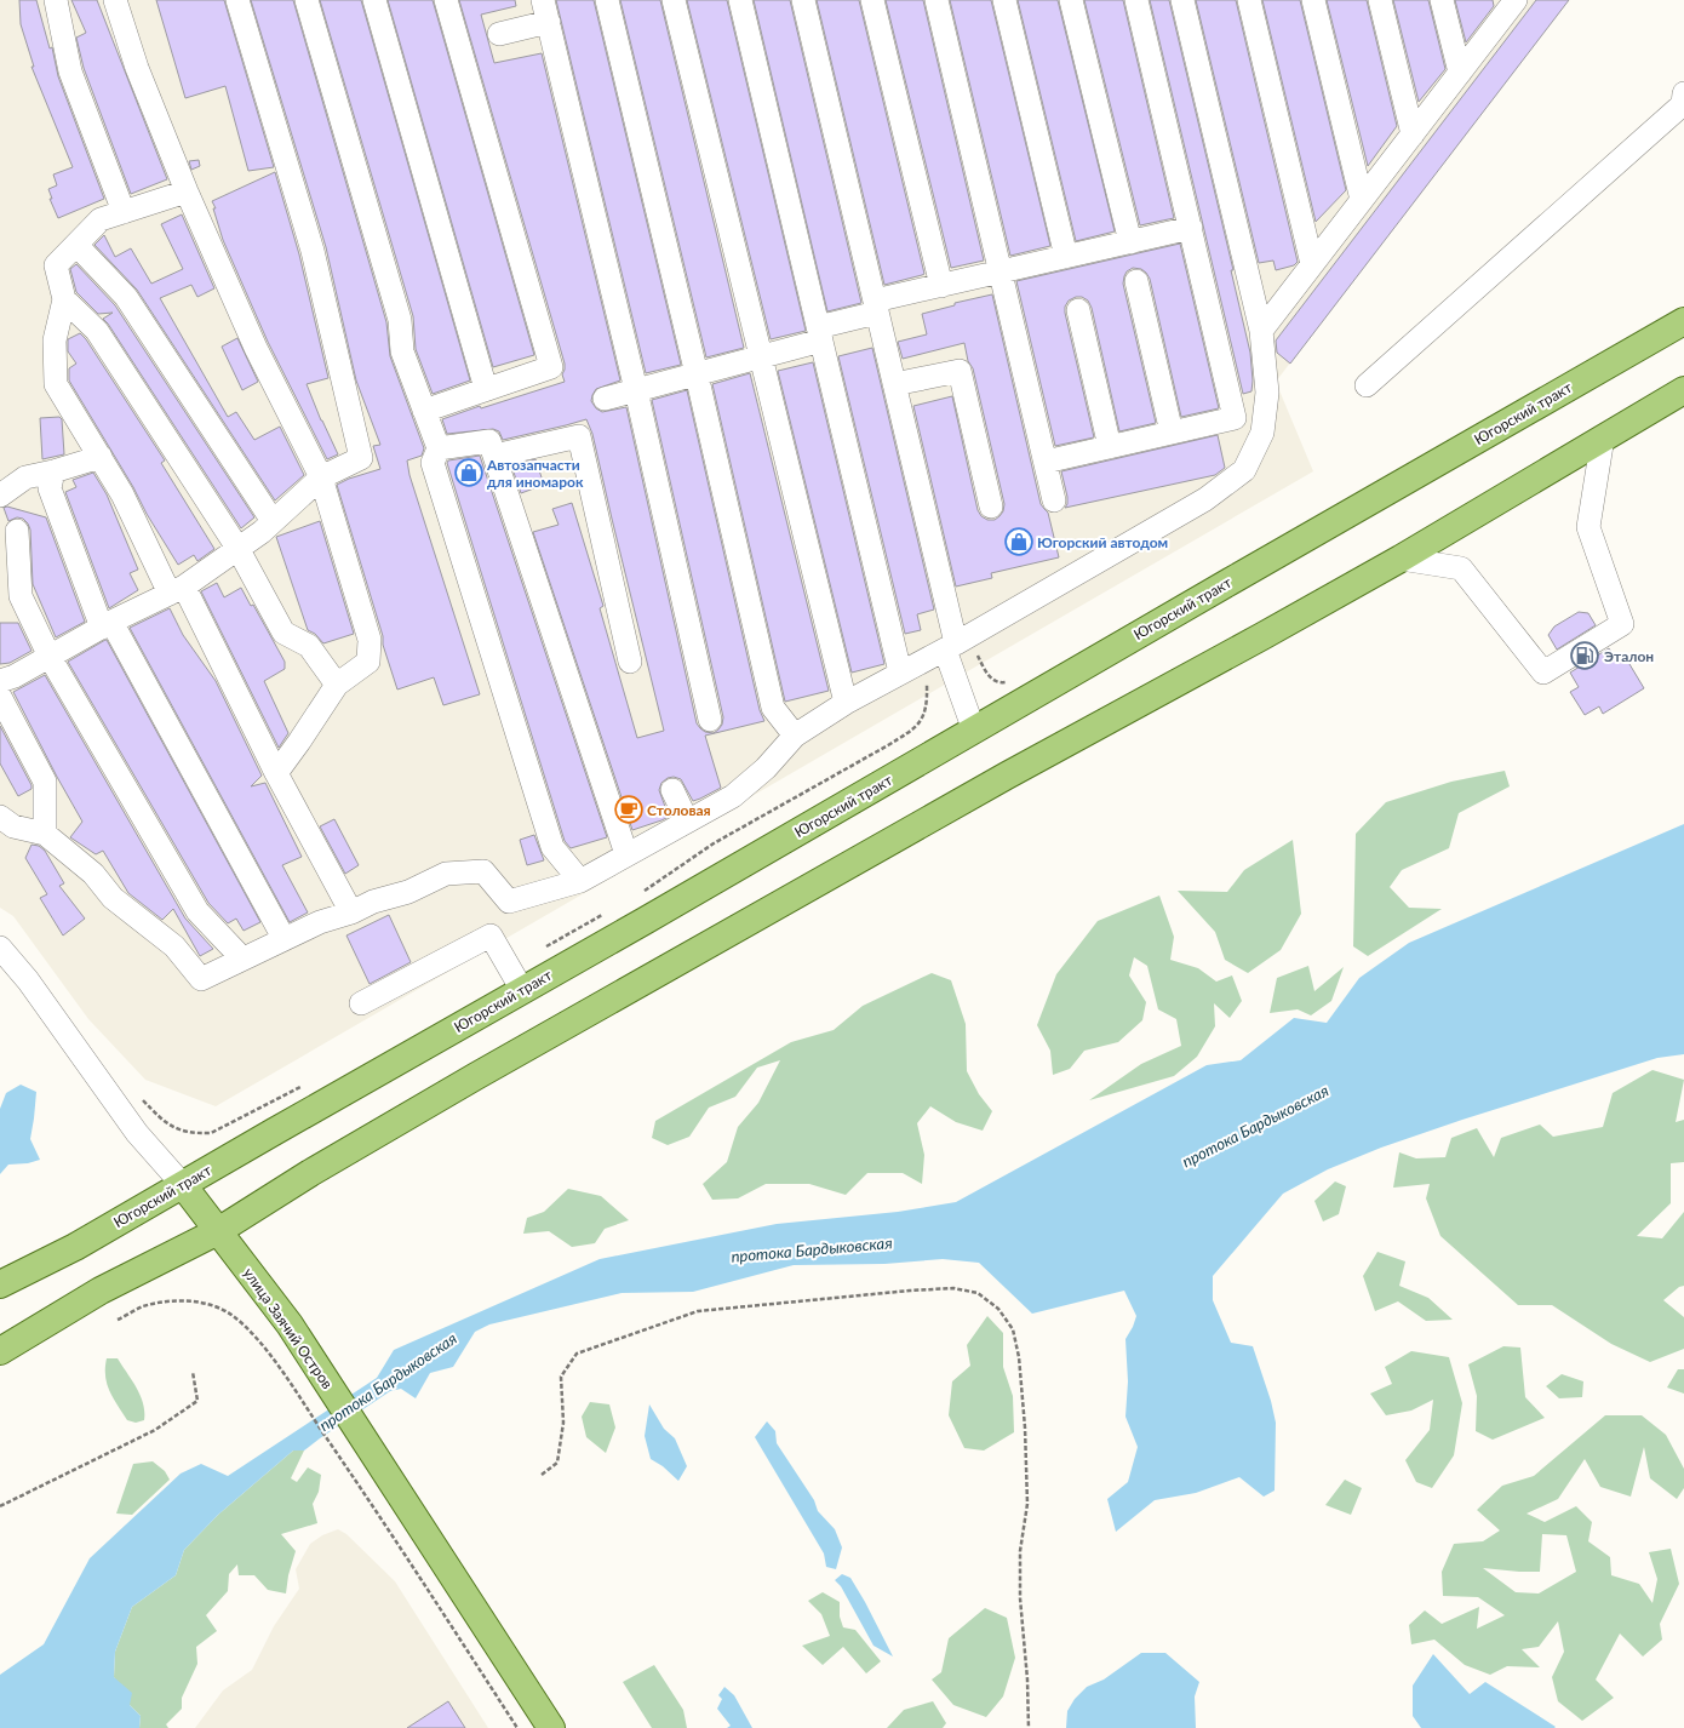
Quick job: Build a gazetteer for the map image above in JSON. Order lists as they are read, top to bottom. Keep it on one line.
{"streets":{"main road":["Югорский тракт","улица Заячий Остров"]},"crossings":[["Югорский тракт","улица Заячий Остров"]],"water":["протока Бардыковская"],"places":{"shop":["Автозапчасти для иномарок","Югорский автодом"],"fuel station":["Эталон"],"cafe":["Столовая"]}}
